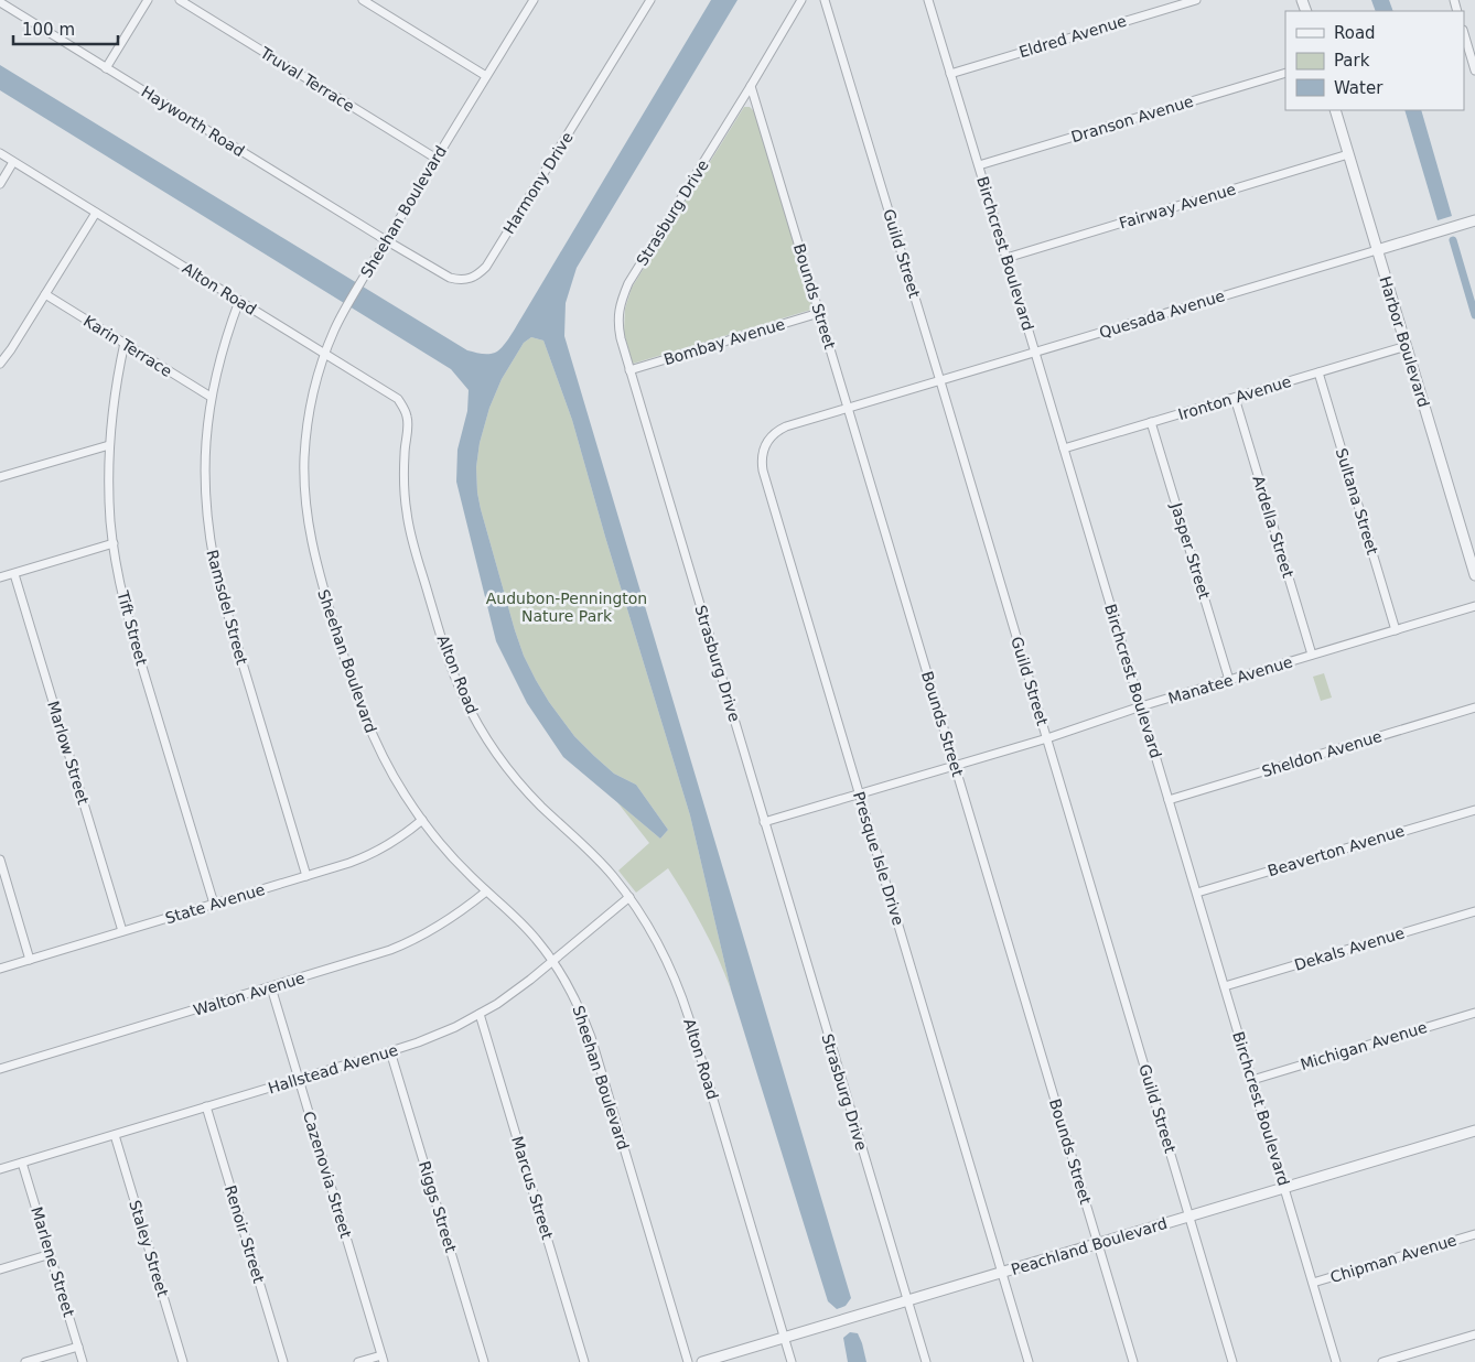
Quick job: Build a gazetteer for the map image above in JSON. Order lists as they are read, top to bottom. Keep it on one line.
{"streets":{"street":["Eldred Avenue","Truval Terrace","Dranson Avenue","Hayworth Road","Harmony Drive","Fairway Avenue","Sheehan Boulevard","Strasburg Drive","Guild Street","Birchcrest Boulevard","Alton Road","Bounds Street","Quesada Avenue","Bombay Avenue","Harbor Boulevard","Karin Terrace","Ironton Avenue","Sultana Street","Ardella Street","Jasper Street","Ramsdel Street","Tift Street","Manatee Avenue","Marlow Street","Sheldon Avenue","Beaverton Avenue","Presque Isle Drive","State Avenue","Dekals Avenue","Walton Avenue","Michigan Avenue","Hallstead Avenue","Cazenovia Street","Marcus Street","Riggs Street","Renoir Street","Peachland Boulevard","Staley Street","Chipman Avenue","Marlene Street"]},"crossings":[["Eldred Avenue","Birchcrest Boulevard"],["Truval Terrace","Sheehan Boulevard"],["Dranson Avenue","Birchcrest Boulevard"],["Hayworth Road","Harmony Drive"],["Hayworth Road","Sheehan Boulevard"],["Harmony Drive","Sheehan Boulevard"],["Fairway Avenue","Birchcrest Boulevard"],["Fairway Avenue","Harbor Boulevard"],["Sheehan Boulevard","Alton Road"],["Sheehan Boulevard","State Avenue"],["Sheehan Boulevard","Walton Avenue"],["Sheehan Boulevard","Hallstead Avenue"],["Strasburg Drive","Bounds Street"],["Strasburg Drive","Bombay Avenue"],["Strasburg Drive","Manatee Avenue"],["Strasburg Drive","Peachland Boulevard"],["Guild Street","Quesada Avenue"],["Guild Street","Manatee Avenue"],["Guild Street","Peachland Boulevard"],["Birchcrest Boulevard","Quesada Avenue"],["Birchcrest Boulevard","Ironton Avenue"],["Birchcrest Boulevard","Manatee Avenue"],["Birchcrest Boulevard","Sheldon Avenue"],["Birchcrest Boulevard","Beaverton Avenue"],["Birchcrest Boulevard","Dekals Avenue"],["Birchcrest Boulevard","Michigan Avenue"],["Birchcrest Boulevard","Peachland Boulevard"],["Birchcrest Boulevard","Chipman Avenue"],["Alton Road","Ramsdel Street"],["Alton Road","Hallstead Avenue"],["Alton Road","Peachland Boulevard"],["Bounds Street","Quesada Avenue"],["Bounds Street","Bombay Avenue"],["Bounds Street","Manatee Avenue"],["Bounds Street","Presque Isle Drive"],["Bounds Street","Peachland Boulevard"],["Quesada Avenue","Harbor Boulevard"],["Quesada Avenue","Presque Isle Drive"],["Harbor Boulevard","Ironton Avenue"],["Karin Terrace","Ramsdel Street"],["Karin Terrace","Tift Street"],["Ironton Avenue","Sultana Street"],["Ironton Avenue","Ardella Street"],["Ironton Avenue","Jasper Street"],["Sultana Street","Manatee Avenue"],["Ardella Street","Manatee Avenue"],["Jasper Street","Manatee Avenue"],["Ramsdel Street","State Avenue"],["Tift Street","State Avenue"],["Manatee Avenue","Presque Isle Drive"],["Marlow Street","State Avenue"],["Presque Isle Drive","Peachland Boulevard"],["Walton Avenue","Cazenovia Street"],["Hallstead Avenue","Cazenovia Street"],["Hallstead Avenue","Marcus Street"],["Hallstead Avenue","Riggs Street"],["Hallstead Avenue","Renoir Street"],["Hallstead Avenue","Staley Street"],["Hallstead Avenue","Marlene Street"]],"parks":["Audubon-Pennington Nature Park"],"legend":["Road","Park","Water"],"scale_bar":"100 m"}
